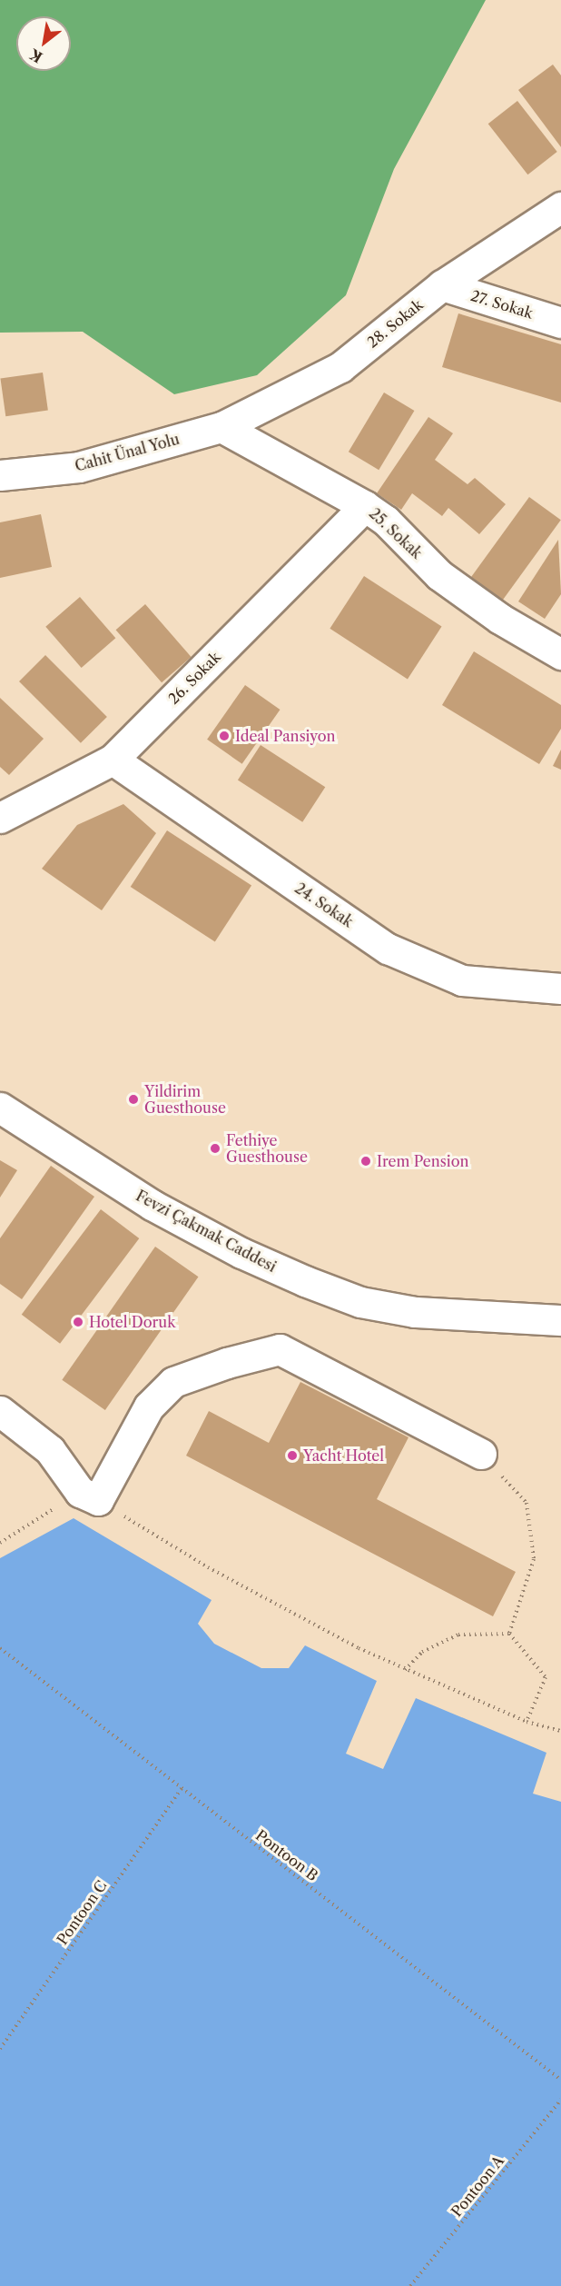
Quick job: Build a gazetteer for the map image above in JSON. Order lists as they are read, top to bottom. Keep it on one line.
{"streets":{"street":["27. Sokak","28. Sokak","Cahit Ünal Yolu","25. Sokak","26. Sokak","24. Sokak","Fevzi Çakmak Caddesi"],"path":["Pontoon B","Pontoon C","Pontoon A"]},"crossings":[["27. Sokak","28. Sokak"],["28. Sokak","Cahit Ünal Yolu"],["28. Sokak","25. Sokak"],["Cahit Ünal Yolu","25. Sokak"],["25. Sokak","26. Sokak"],["26. Sokak","24. Sokak"],["Pontoon B","Pontoon C"]],"places":["Ideal Pansiyon","Yildirim Guesthouse","Fethiye Guesthouse","Irem Pension","Hotel Doruk","Yacht Hotel"],"north":"bottom left"}
